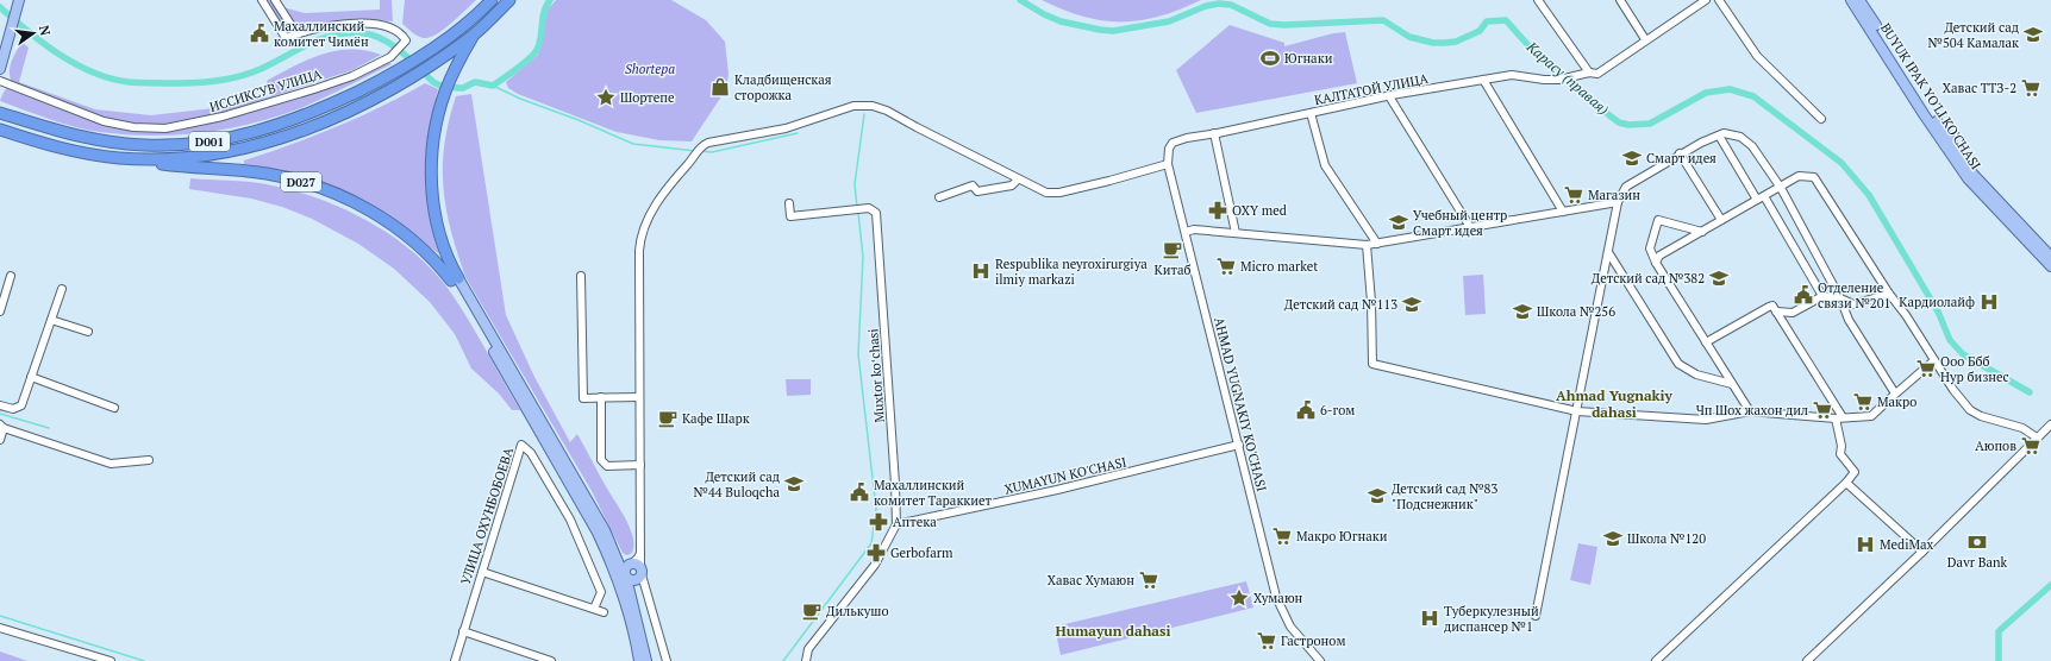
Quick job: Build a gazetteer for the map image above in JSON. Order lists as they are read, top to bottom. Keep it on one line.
{"streets":{"highway":["D001","D027"],"main road":["BUYUK IPAK YO'LI KO'CHASI"],"street":["КАЛТАТОЙ УЛИЦА","ИССИКСУВ УЛИЦА","Muxtor koʻchasi","AHMAD YUGNAKIY KO'CHASI","XUMAYUN KO'CHASI","УЛИЦА ОХУНБОБОЕВА"]},"crossings":[["КАЛТАТОЙ УЛИЦА","AHMAD YUGNAKIY KO'CHASI"],["D001","D027"],["Muxtor koʻchasi","XUMAYUN KO'CHASI"],["AHMAD YUGNAKIY KO'CHASI","XUMAYUN KO'CHASI"]],"districts":["Ahmad Yugnakiy dahasi","Humayun dahasi"],"water":["Карасу (правая)"],"parks":["Shortepa"],"places":{"public building":["Махаллинский комитет Чимён","Отделение связи №201","6-гом","Махаллинский комитет Тараккиет"],"school or university":["Детский сад №504 Камалак","Смарт идея","Учебный центр Смарт идея","Детский сад №382","Детский сад №113","Школа №256","Детский сад №44 Buloqcha","Детский сад №83 \"Подснежник\"","Школа №120"],"sports":["Югнаки"],"shop":["Кладбищенская сторожка"],"supermarket":["Хавас ТТЗ-2","Магазин","Micro market","Ооо Ббб Нур бизнес","Макро","Чп Шох жахон дил","Аюпов","Макро Югнаки","Хавас Хумаюн","Гастроном"],"place":["Шортепе","Хумаюн"],"pharmacy":["OXY med","Аптека","Gerbofarm"],"cafe":["Китаб","Кафе Шарк","Дилькушо"],"hospital":["Respublika neyroxirurgiya ilmiy markazi","Кардиолайф","MediMax","Туберкулезный диспансер №1"],"bank":["Davr Bank"]},"north":"right"}
